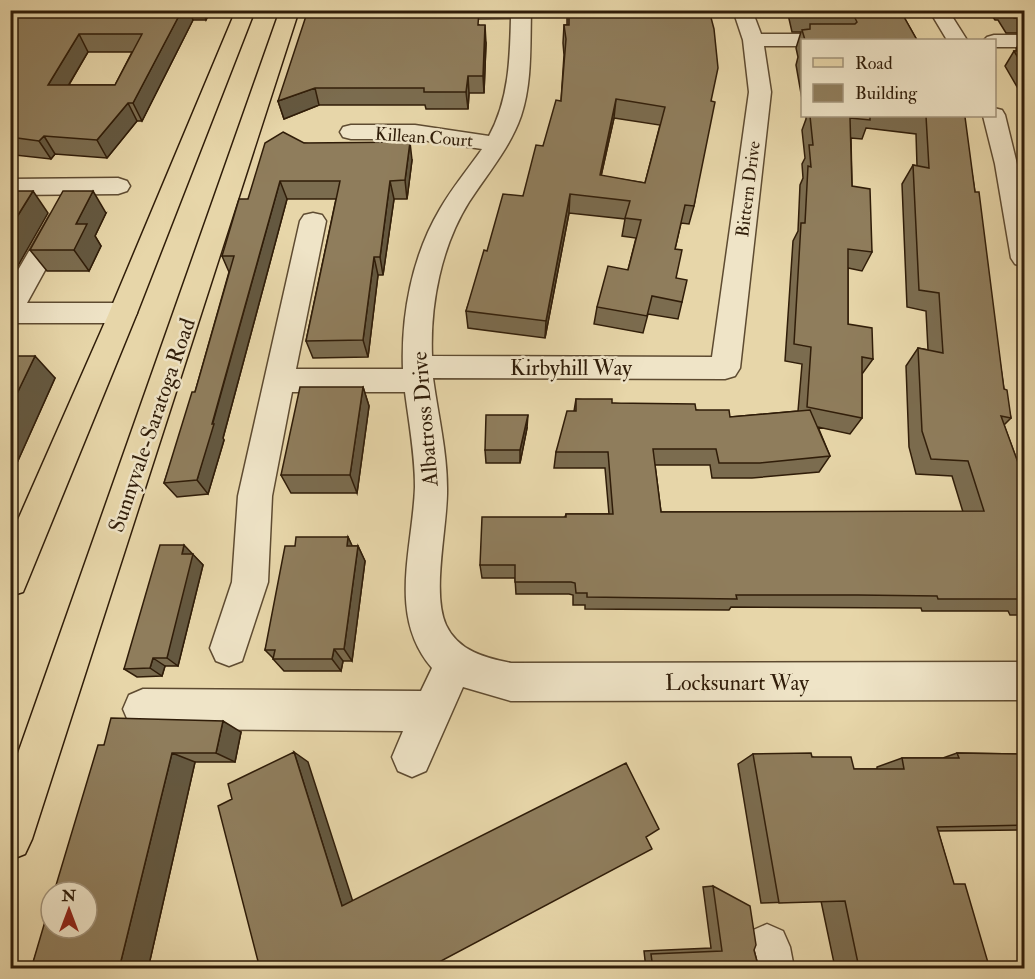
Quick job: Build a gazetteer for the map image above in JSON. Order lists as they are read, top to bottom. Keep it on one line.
{"streets":{"main road":["Sunnyvale-Saratoga Road"],"street":["Killean Court","Bittern Drive","Kirbyhill Way","Albatross Drive","Locksunart Way"]},"crossings":[["Killean Court","Albatross Drive"],["Bittern Drive","Kirbyhill Way"],["Kirbyhill Way","Albatross Drive"],["Albatross Drive","Locksunart Way"]],"legend":["Road","Building"],"north":"top"}
